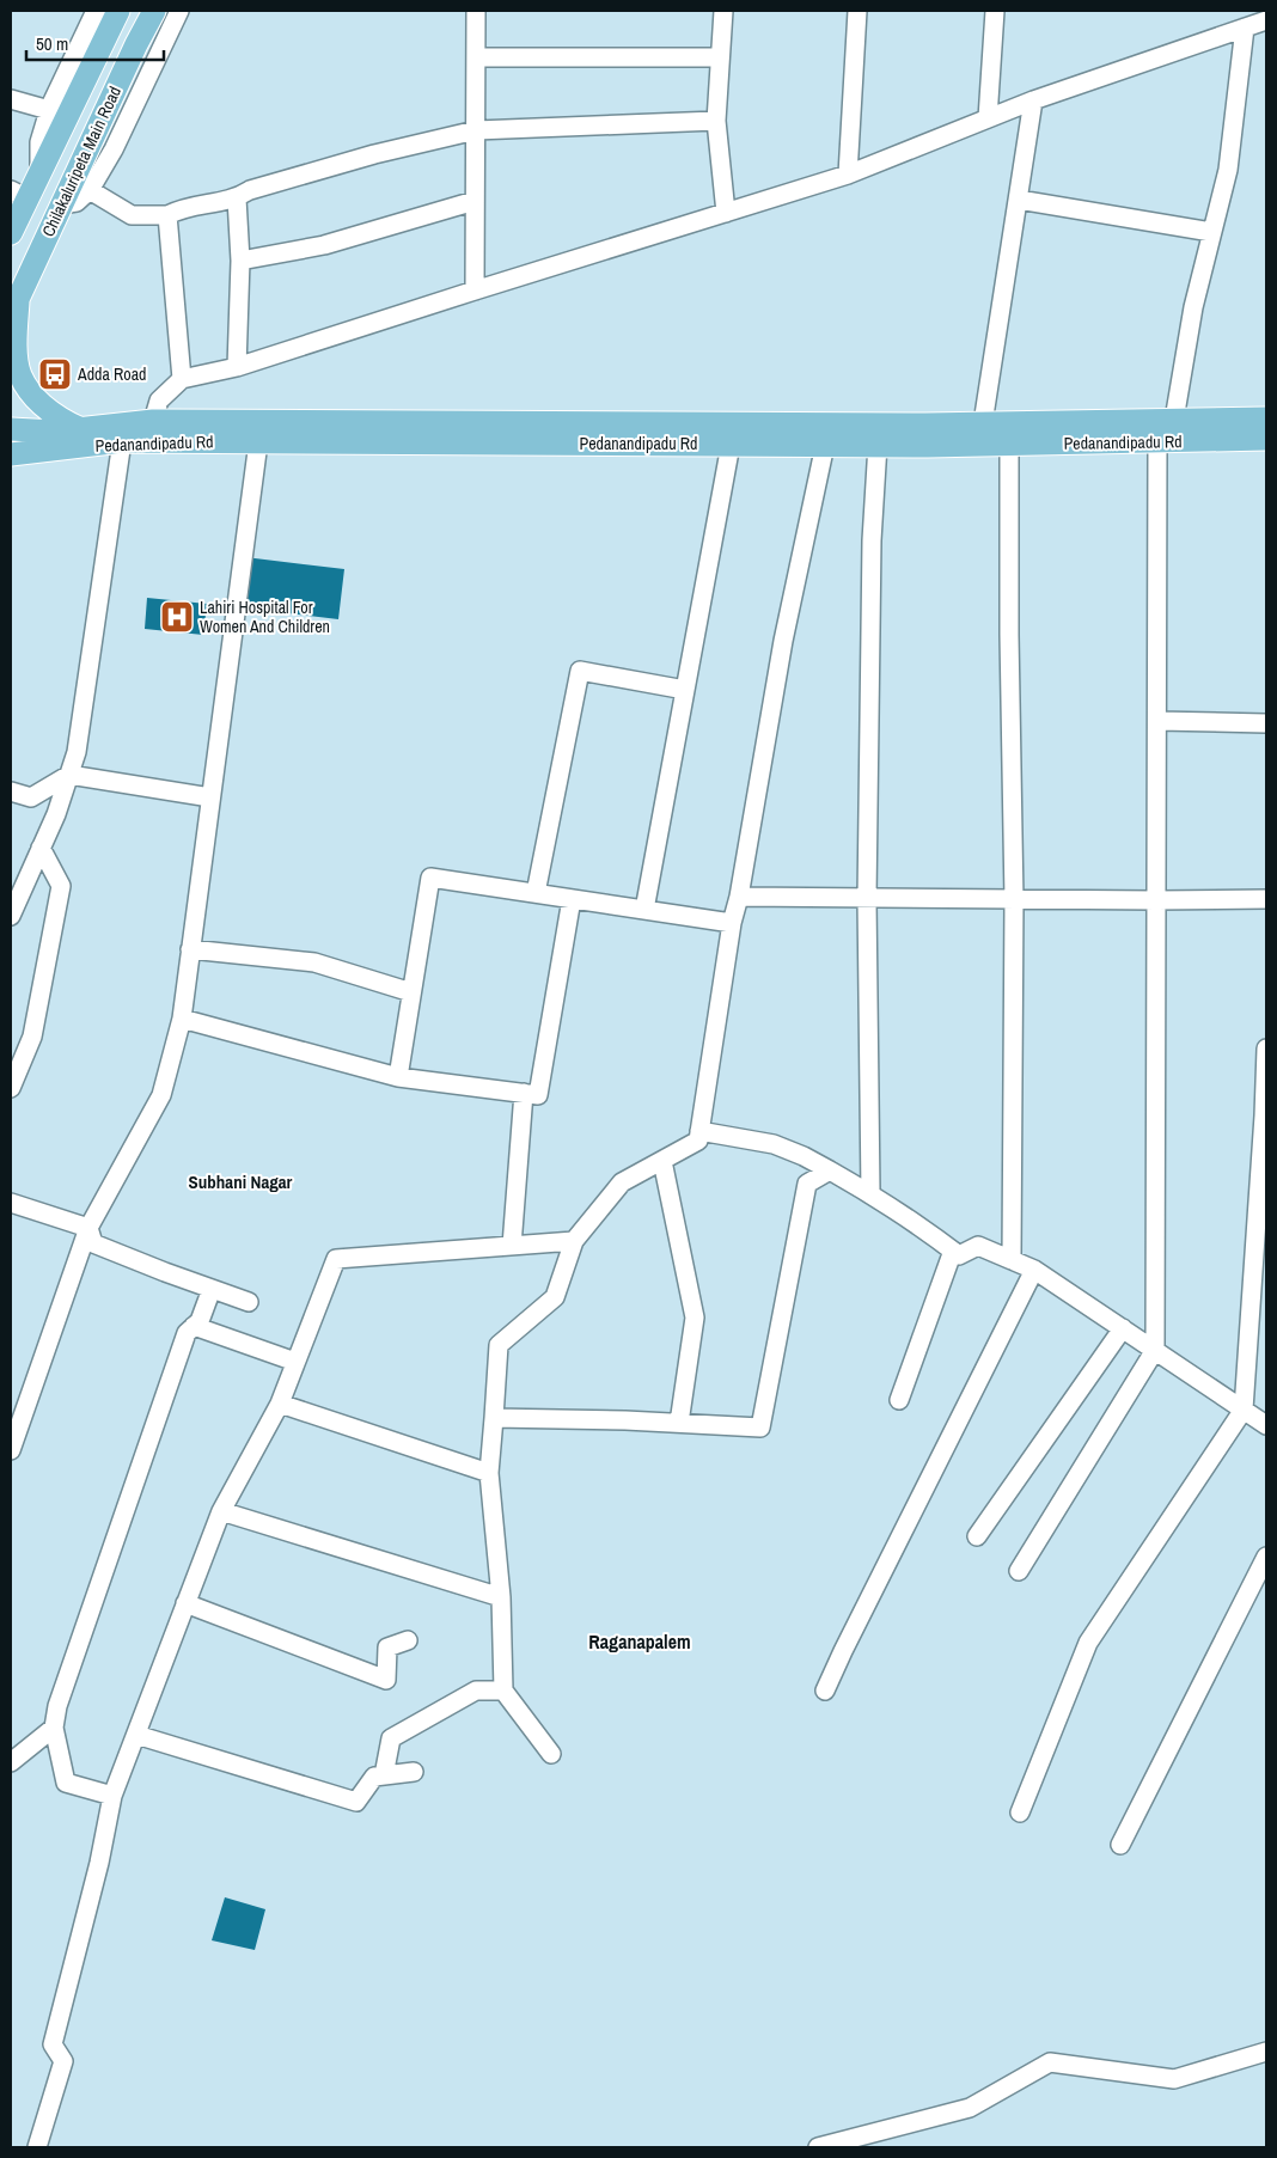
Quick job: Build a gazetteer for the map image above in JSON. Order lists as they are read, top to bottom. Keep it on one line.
{"streets":{"main road":["Chilakaluripeta Main Road","Pedanandipadu Rd"]},"districts":["Subhani Nagar","Raganapalem"],"places":{"bus stop":["Adda Road"],"hospital":["Lahiri Hospital For Women And Children"]},"scale_bar":"50 m"}
